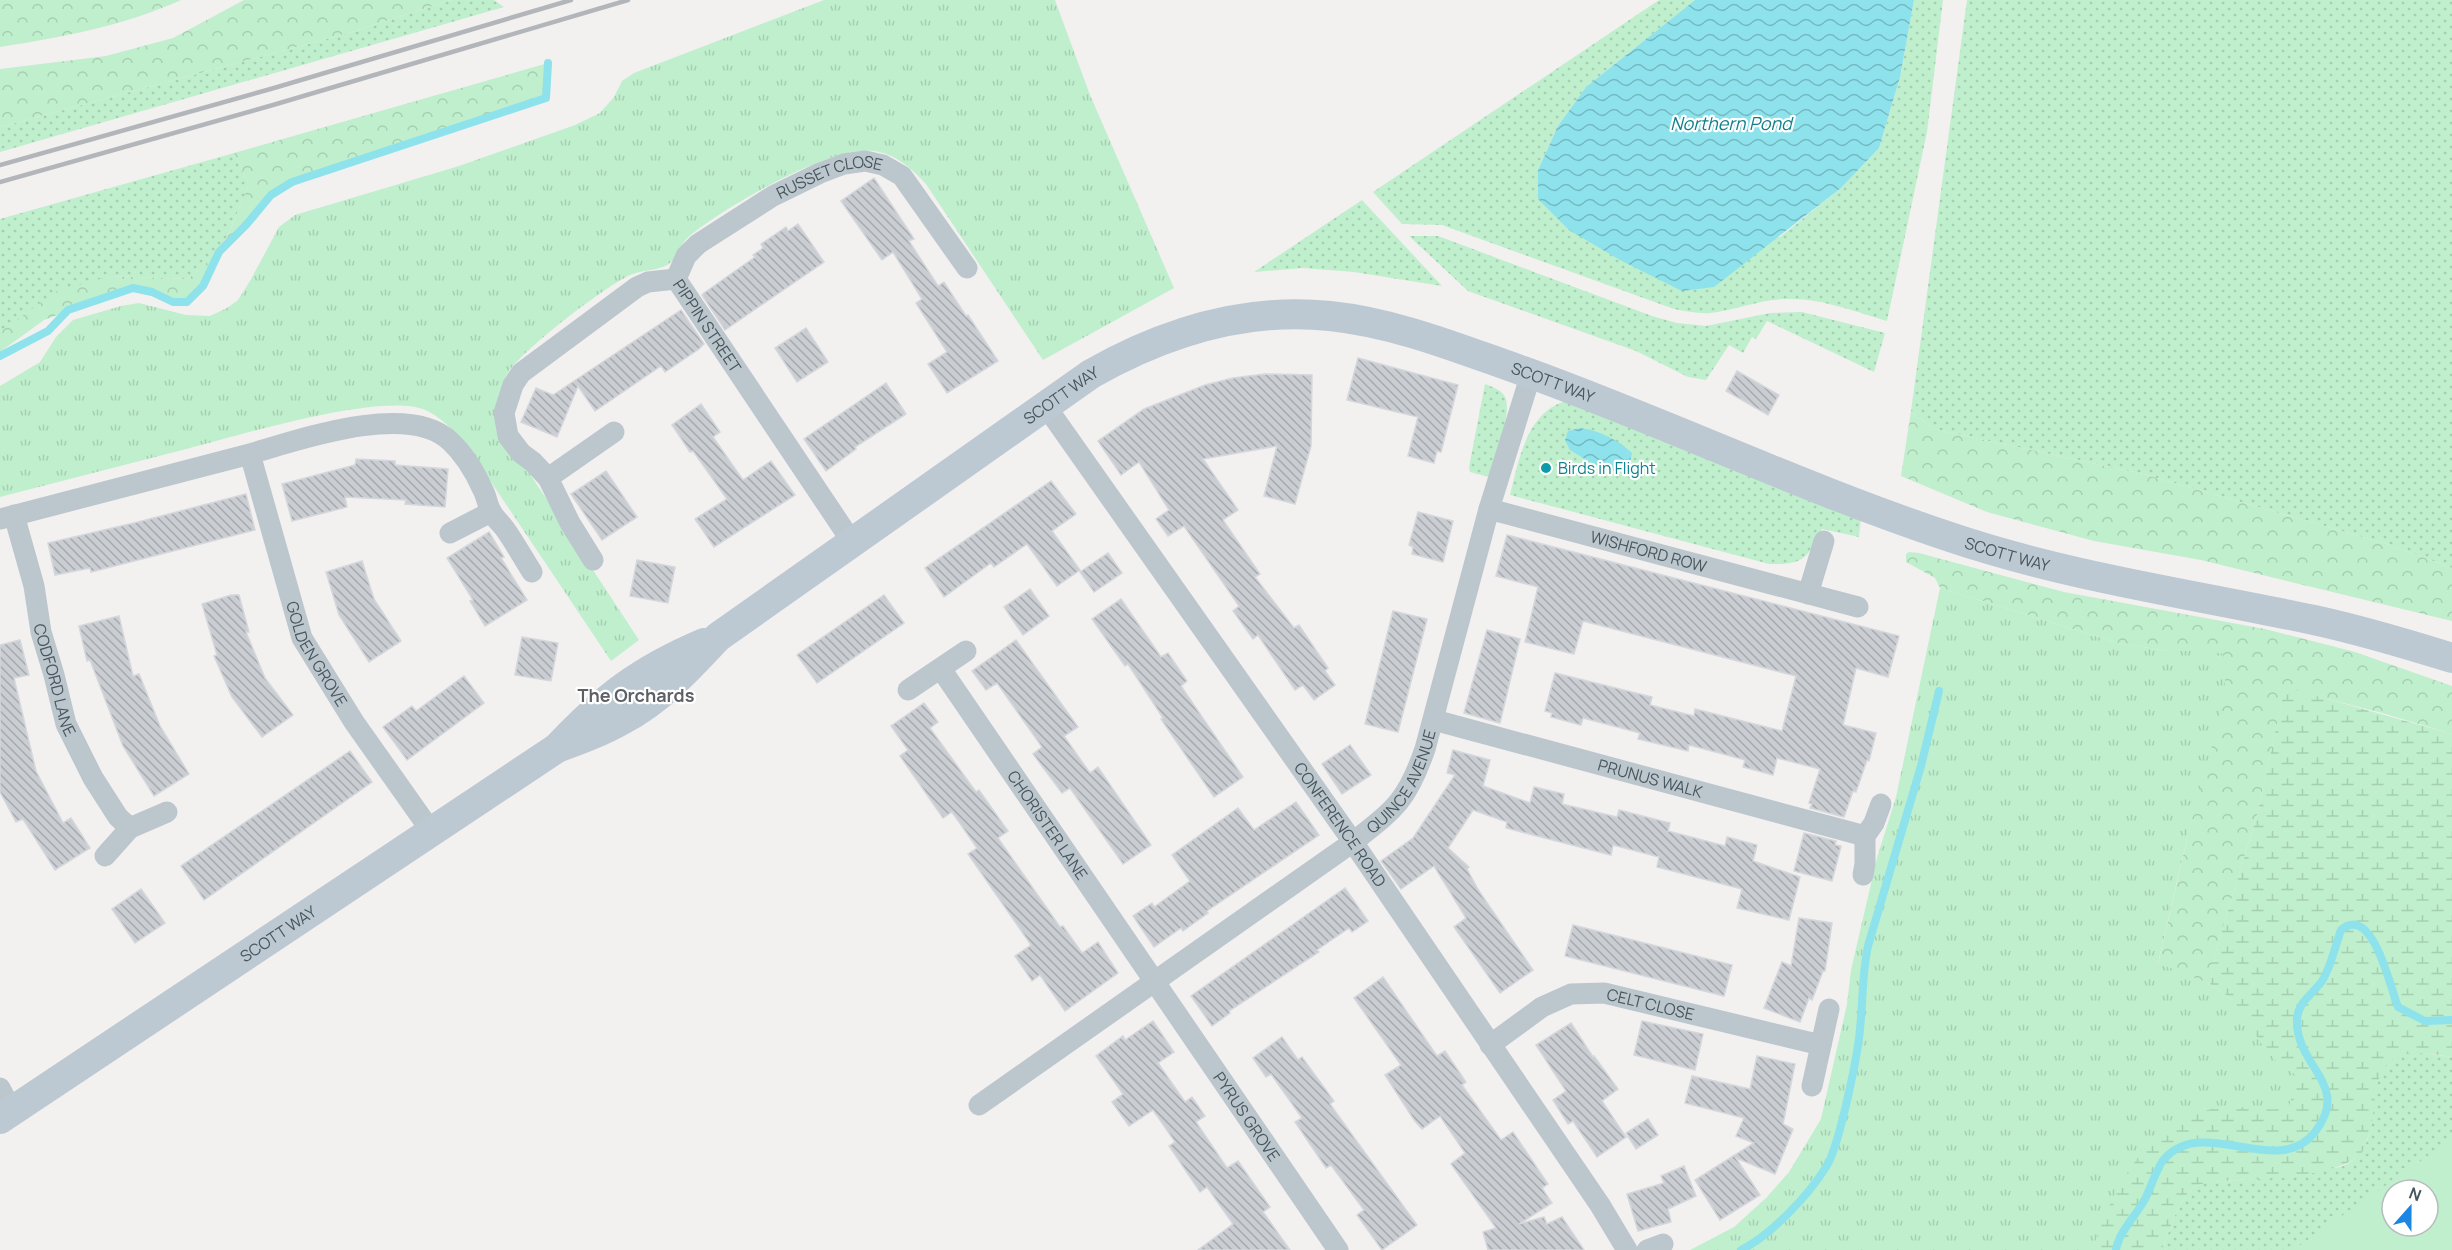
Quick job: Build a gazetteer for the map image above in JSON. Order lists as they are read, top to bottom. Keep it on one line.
{"streets":{"street":["RUSSET CLOSE","PIPPIN STREET","SCOTT WAY","WISHFORD ROW","GOLDEN GROVE","CODFORD LANE","QUINCE AVENUE","PRUNUS WALK","CHORISTER LANE","CONFERENCE ROAD","CELT CLOSE","PYRUS GROVE"]},"crossings":[["RUSSET CLOSE","PIPPIN STREET"],["PIPPIN STREET","SCOTT WAY"],["SCOTT WAY","GOLDEN GROVE"],["SCOTT WAY","QUINCE AVENUE"],["SCOTT WAY","CONFERENCE ROAD"],["WISHFORD ROW","QUINCE AVENUE"],["QUINCE AVENUE","PRUNUS WALK"],["QUINCE AVENUE","CHORISTER LANE"],["QUINCE AVENUE","CONFERENCE ROAD"],["QUINCE AVENUE","PYRUS GROVE"],["CHORISTER LANE","PYRUS GROVE"],["CONFERENCE ROAD","CELT CLOSE"]],"districts":["The Orchards"],"water":["Northern Pond"],"places":["Birds in Flight"],"north":"top"}
